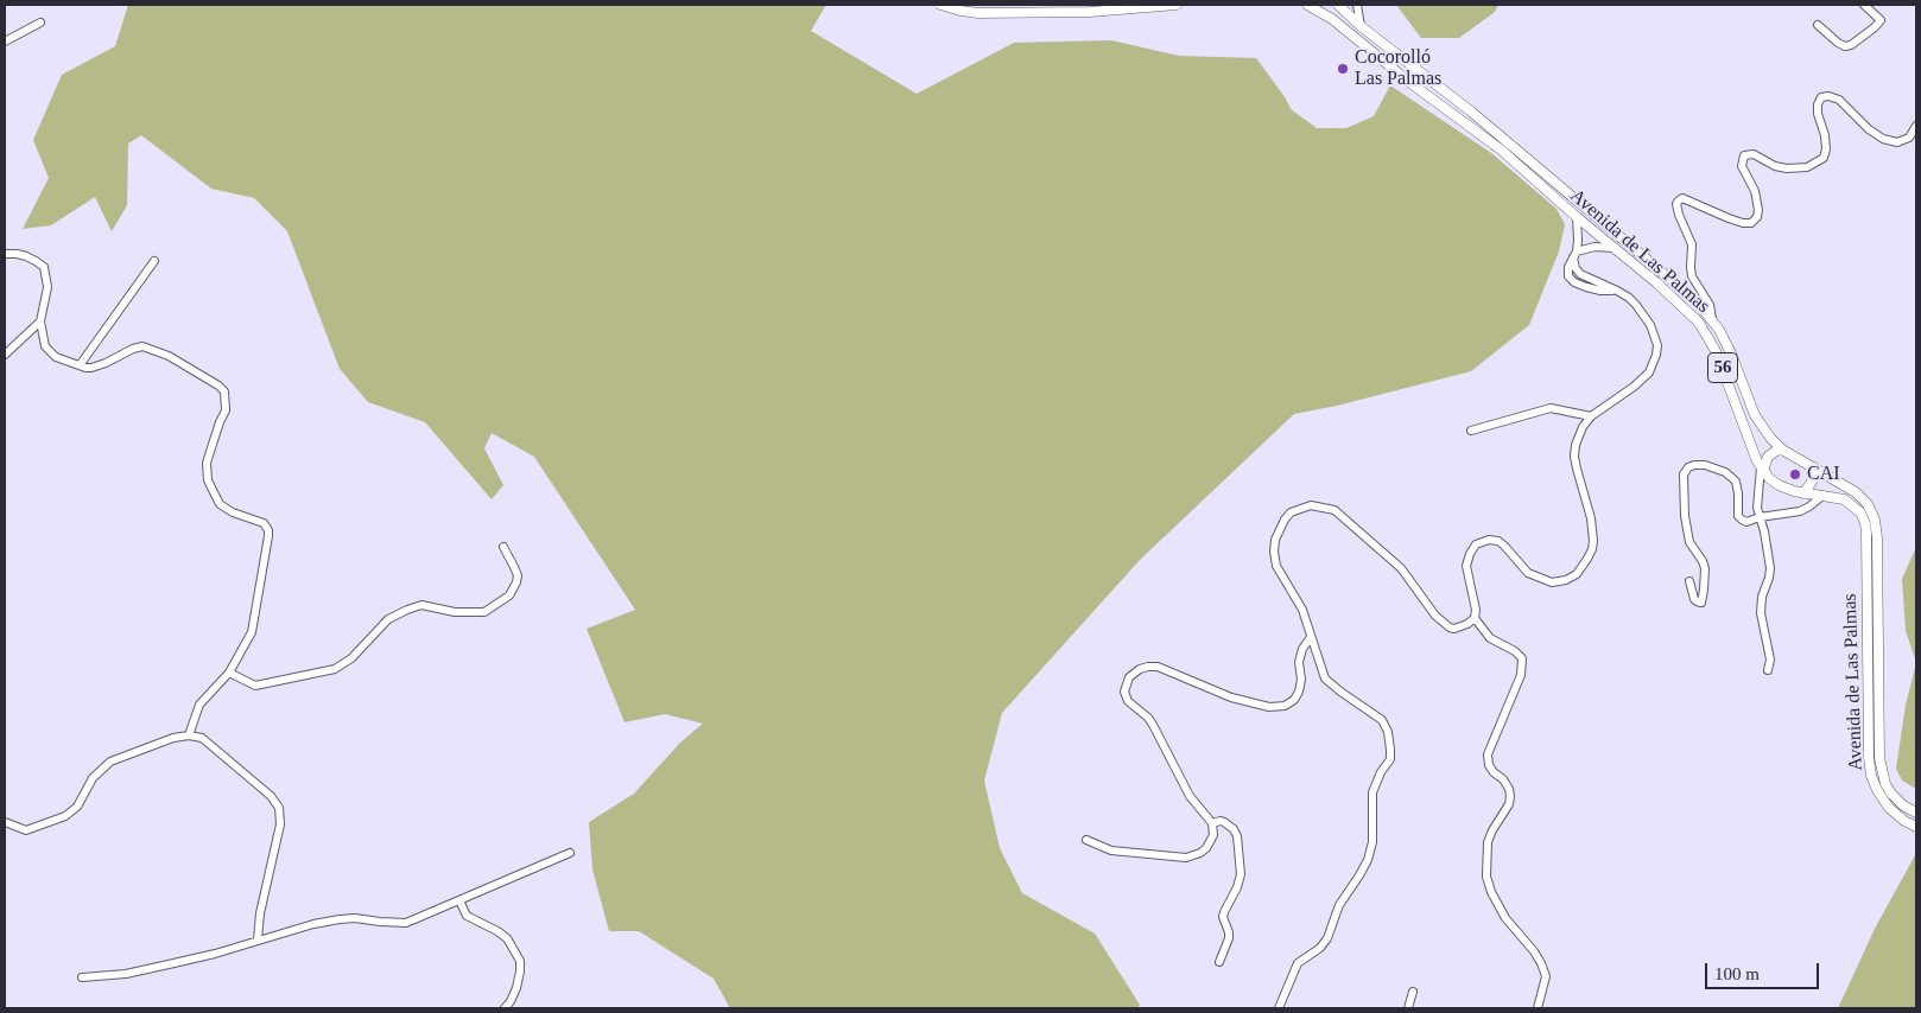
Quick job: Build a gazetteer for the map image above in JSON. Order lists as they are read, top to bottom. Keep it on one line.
{"streets":{"main road":["Avenida de Las Palmas","56"]},"places":["Cocorolló Las Palmas","CAI"],"scale_bar":"100 m"}
